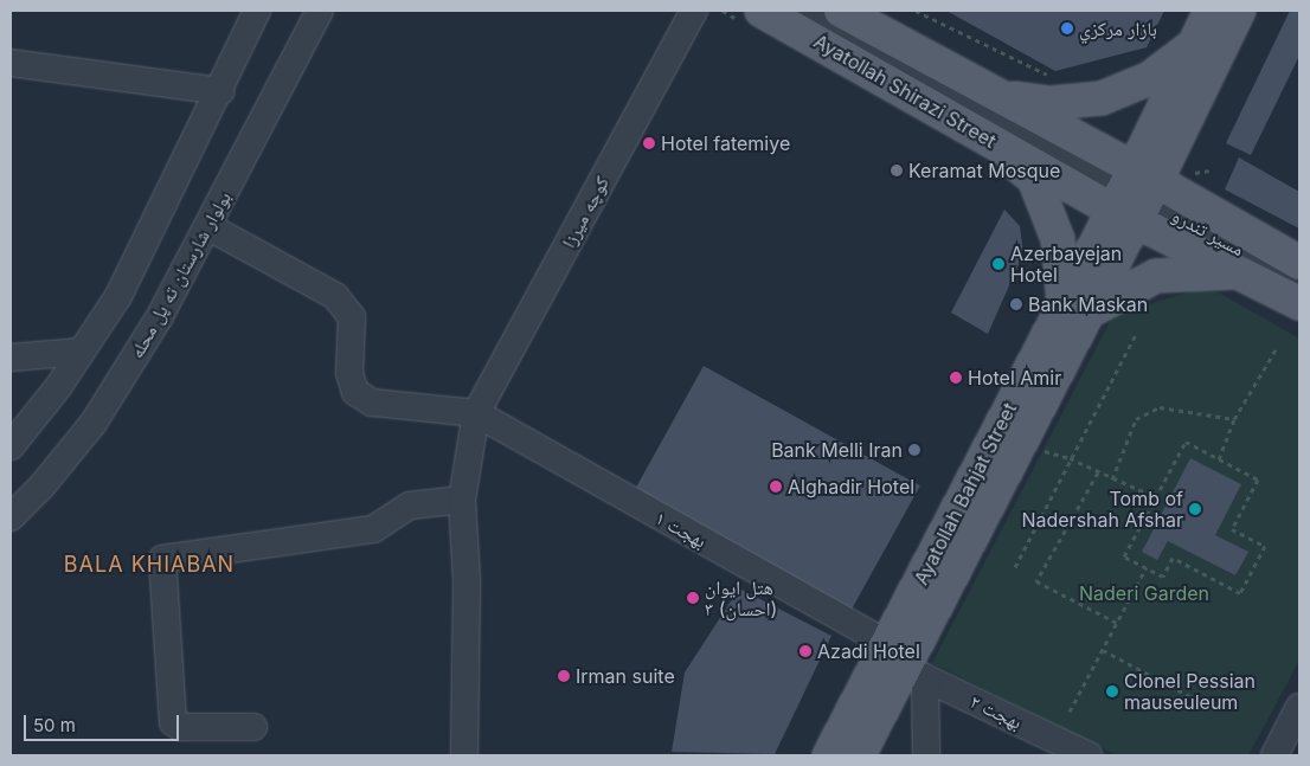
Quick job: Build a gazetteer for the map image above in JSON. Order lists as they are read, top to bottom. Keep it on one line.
{"streets":{"main road":["Ayatollah Shirazi Street","Ayatollah Bahjat Street"],"street":["کوچه میرزا","مسیر تندرو","بولوار شارستان ته پل محله","بهجت ۱","بهجت ۲"]},"crossings":[["Ayatollah Shirazi Street","مسیر تندرو"],["Ayatollah Shirazi Street","Ayatollah Bahjat Street"],["کوچه میرزا","بهجت ۱"],["مسیر تندرو","Ayatollah Bahjat Street"],["Ayatollah Bahjat Street","بهجت ۱"],["Ayatollah Bahjat Street","بهجت ۲"],["بهجت ۱","بهجت ۲"]],"districts":["BALA KHIABAN"],"parks":["Naderi Garden"],"places":["بازار مركزي","Hotel fatemiye","Keramat Mosque","Azerbayejan Hotel","Bank Maskan","Hotel Amir","Bank Melli Iran","Alghadir Hotel","Tomb of Nadershah Afshar","هتل ایوان ۳ (احسان)","Azadi Hotel","Irman suite","Clonel Pessian mauseuleum"],"scale_bar":"50 m"}
